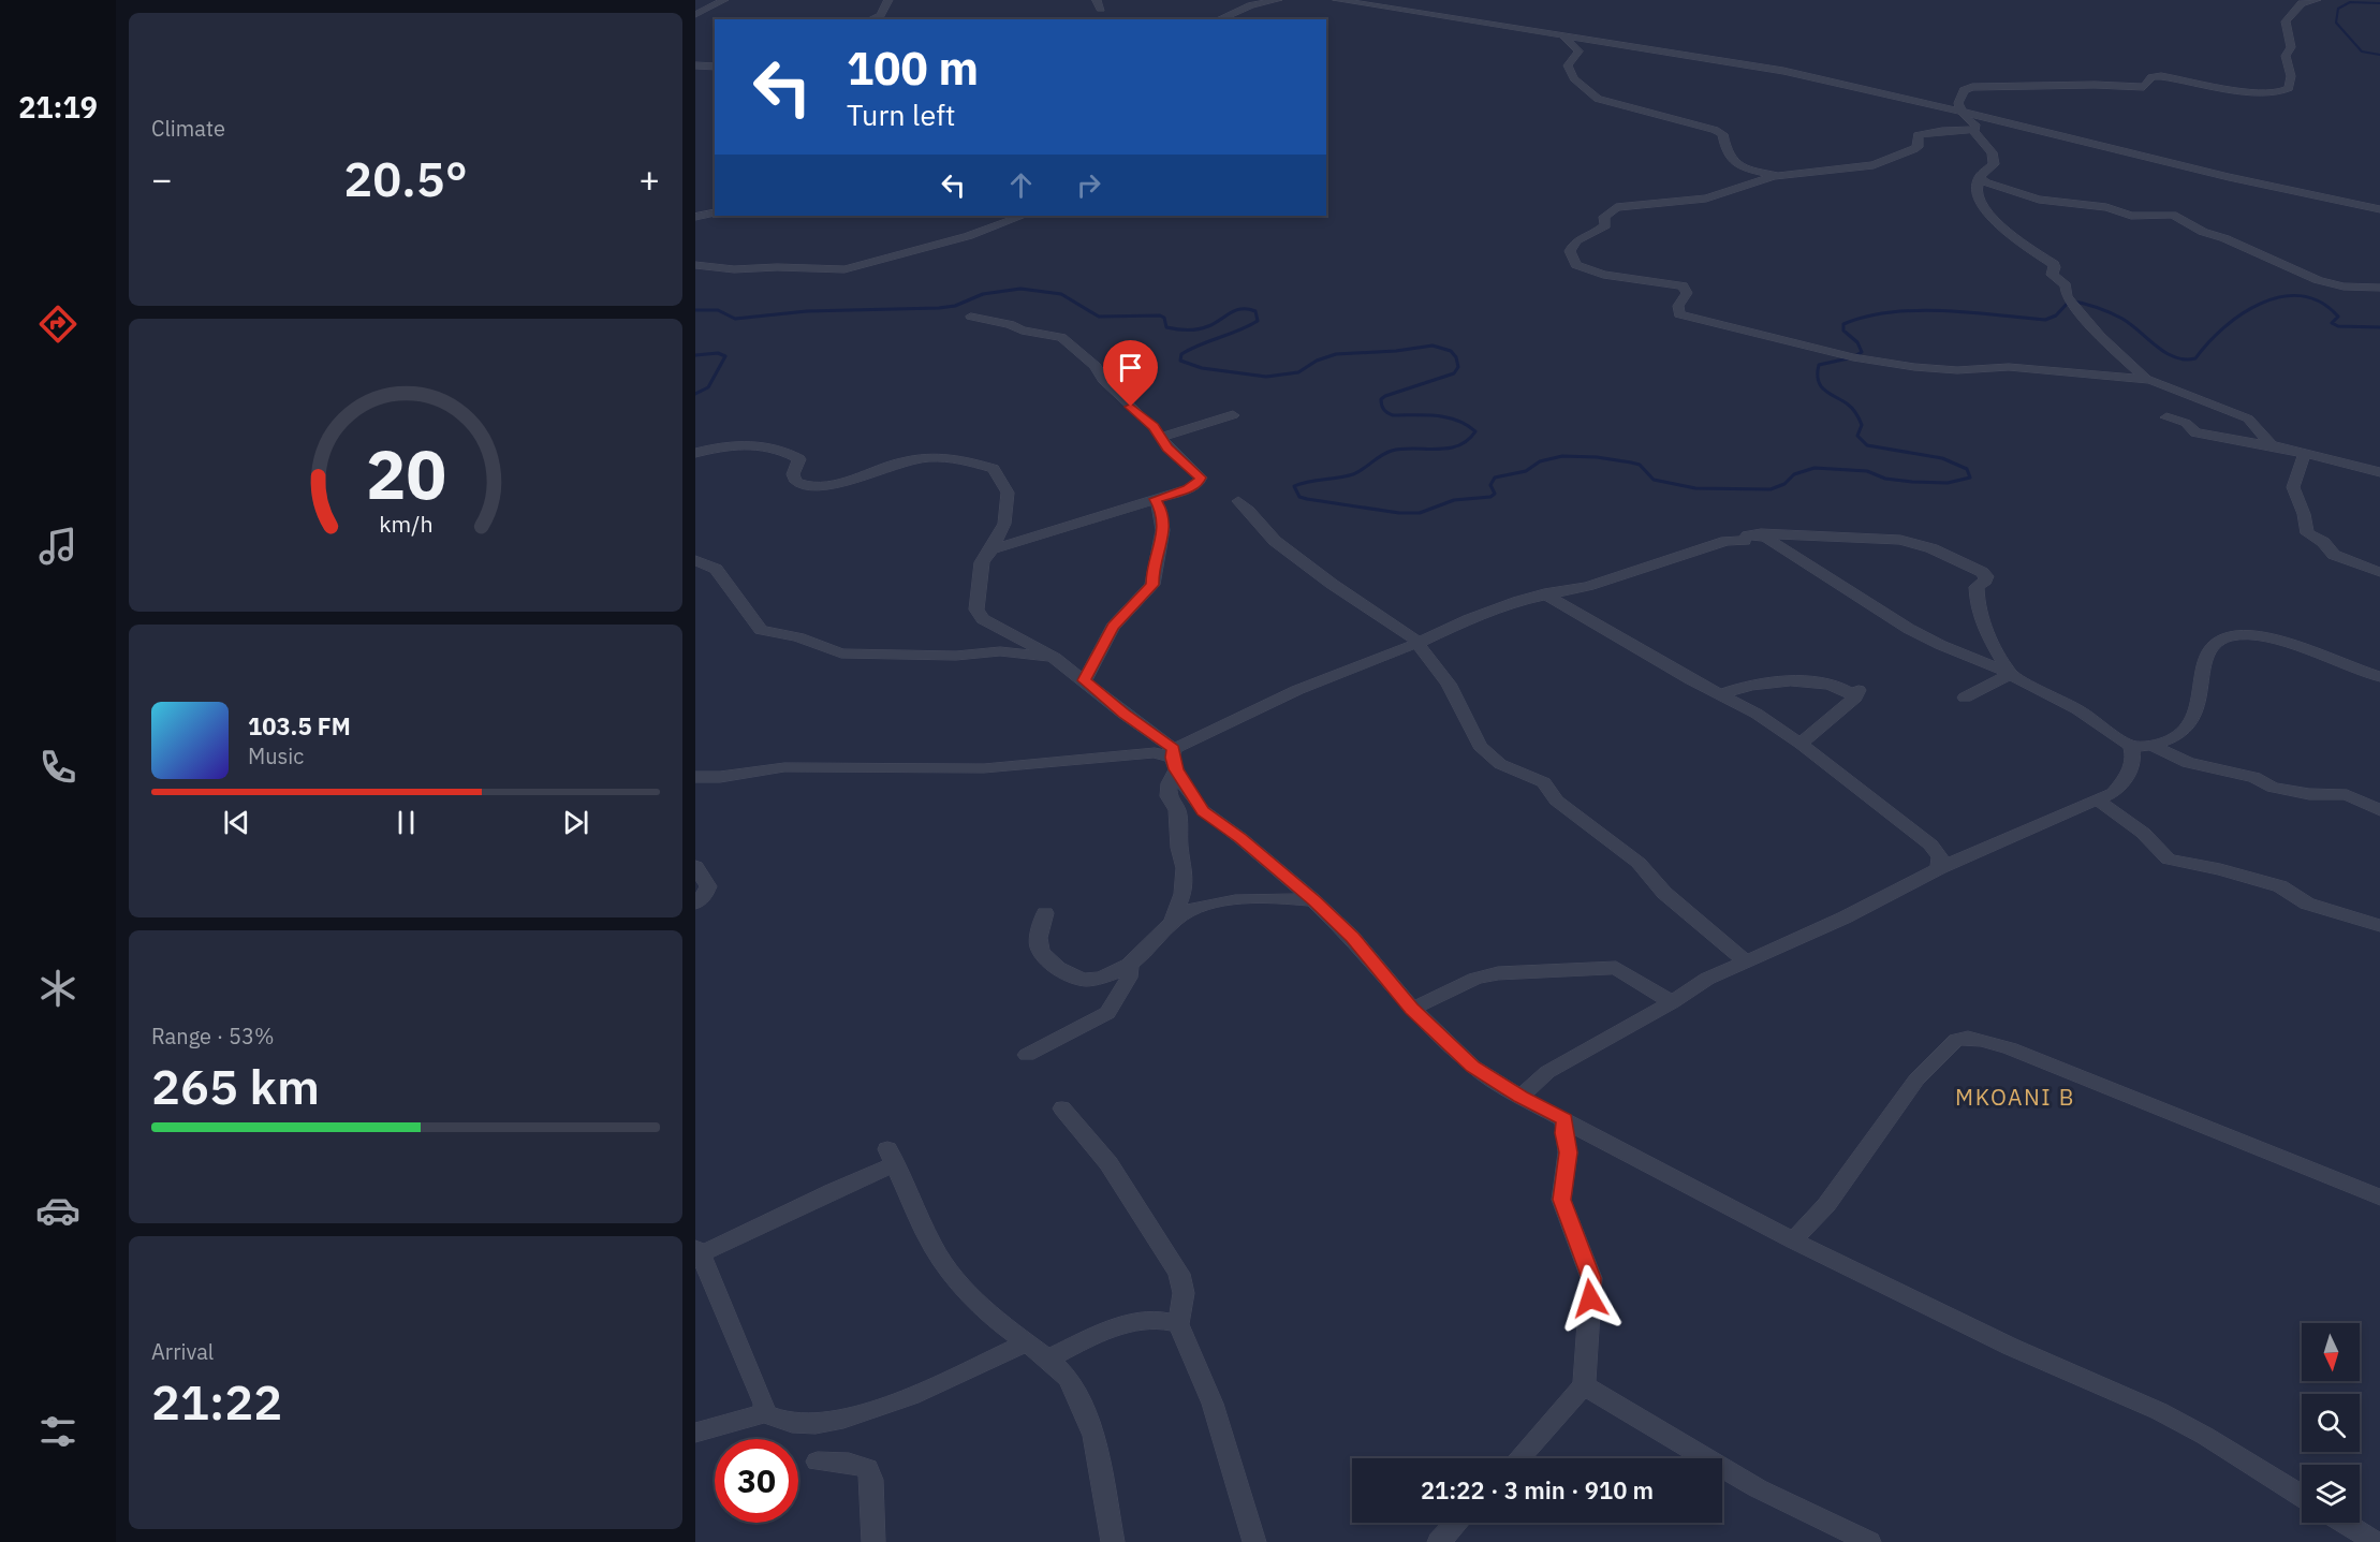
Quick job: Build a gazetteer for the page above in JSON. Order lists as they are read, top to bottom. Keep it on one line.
{"districts":["MKOANI B"],"north":"bottom","page":{"tabs":"21:19","tile":["Climate",["Range · 53%","265 km"],["Arrival","21:22"]],"turn":["100 m","Turn left"],"heat":["−","20.5°","+"],"song":["103.5 FM","Music"],"limit":"30","trip":"21:22 · 3 min · 910 m","gauge":["20","km/h"]}}
